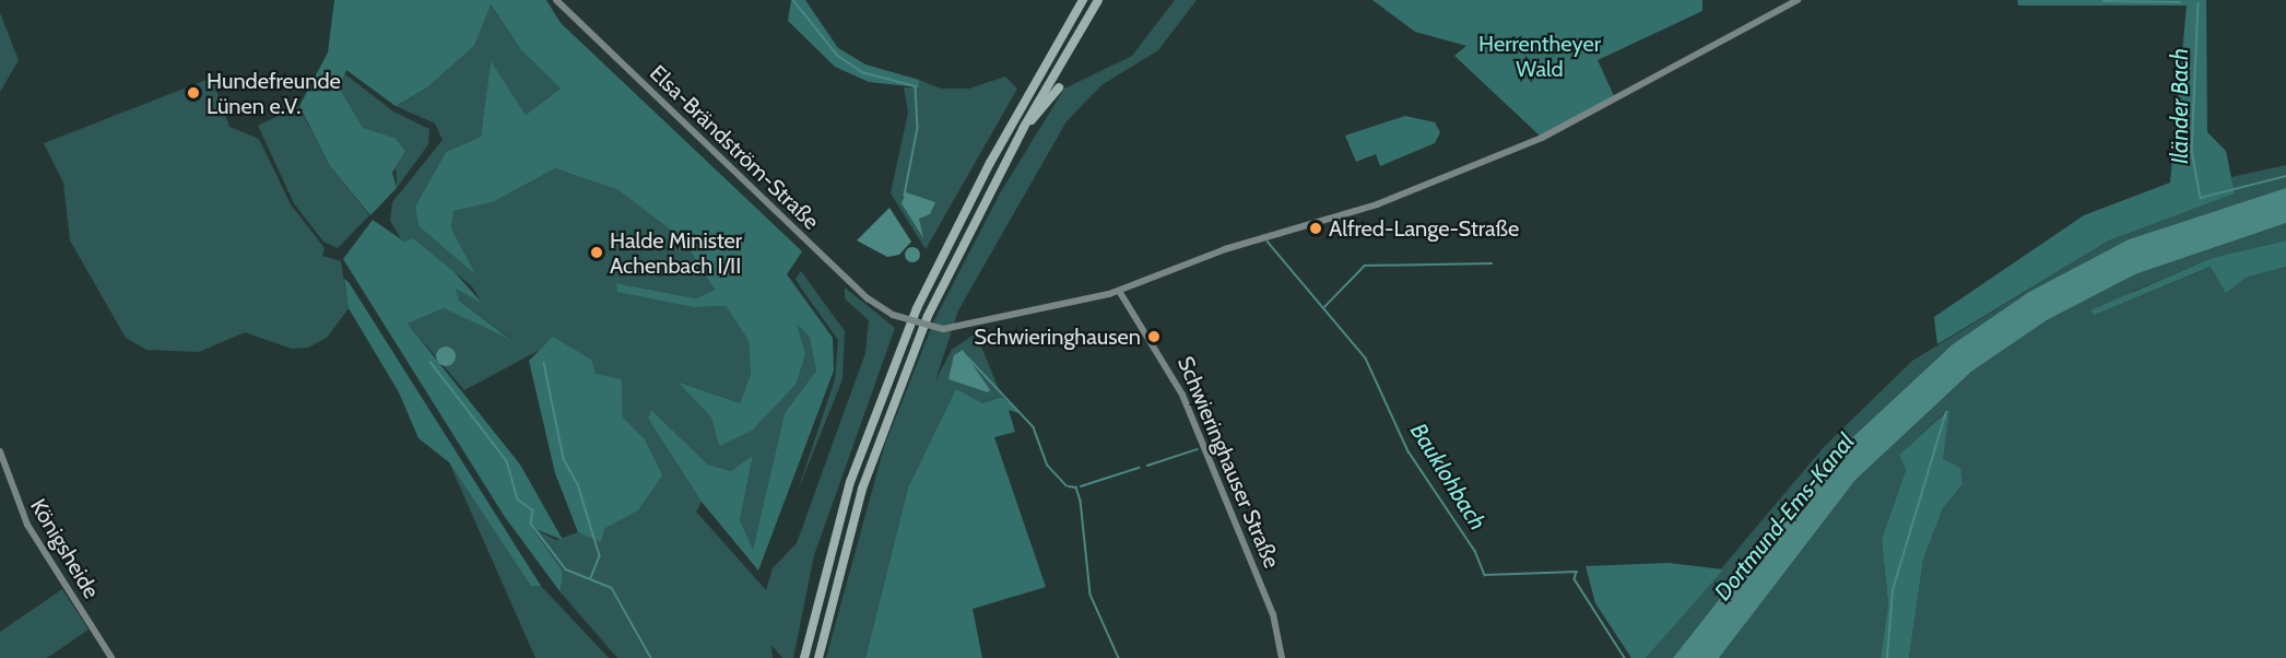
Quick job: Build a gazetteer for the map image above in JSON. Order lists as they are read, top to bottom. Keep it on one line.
{"streets":{"street":["Elsa-Brändström-Straße","Schwieringhauser Straße","Königsheide"]},"crossings":[["Elsa-Brändström-Straße","Schwieringhauser Straße"]],"water":["Iländer Bach","Bauklohbach","Dortmund-Ems-Kanal"],"parks":["Herrentheyer Wald"],"places":["Hundefreunde Lünen e.V.","Alfred-Lange-Straße","Halde Minister Achenbach I/II","Schwieringhausen"]}
